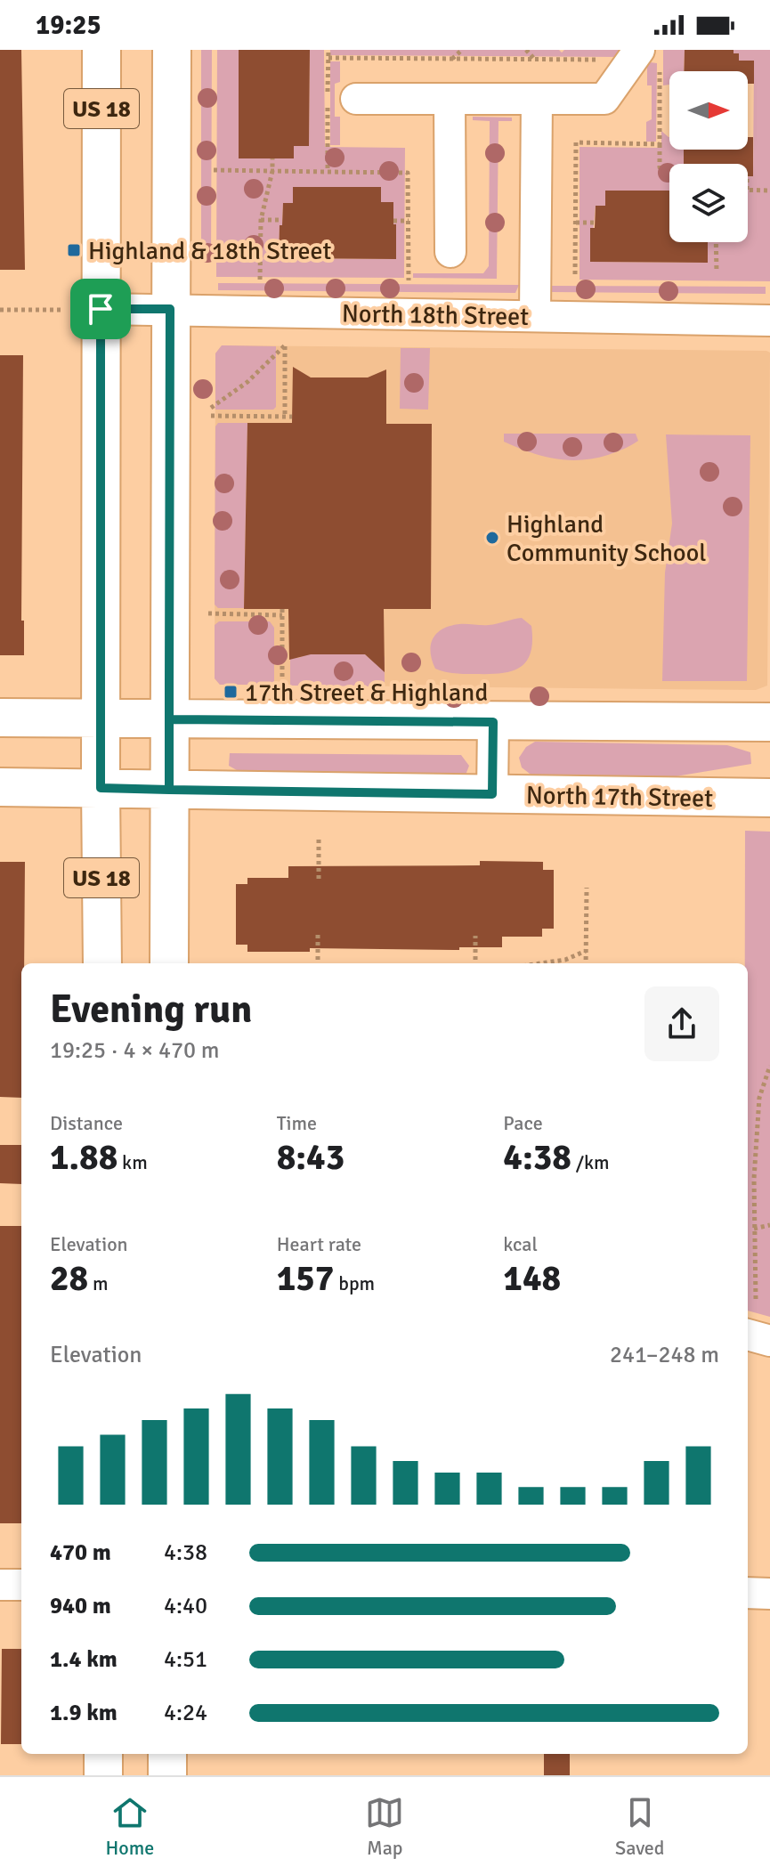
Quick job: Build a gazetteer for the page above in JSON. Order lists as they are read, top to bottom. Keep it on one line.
{"streets":{"main road":["US 18","North 17th Street"],"street":["North 18th Street"]},"crossings":[["US 18","North 18th Street"],["US 18","North 17th Street"]],"places":{"transit":["Highland & 18th Street","17th Street & Highland"],"other":["Highland Community School"]},"north":"right","page":{"status":"19:25","heading":["Evening run","19:25 · 4 × 470 m"],"stats":[["Distance","1.88 km"],["Time","8:43"],["Pace","4:38 /km"],["Elevation","28 m"],["Heart rate","157 bpm"],["kcal","148"]],"chart":["Elevation","241–248 m"],"list":[{"name":"470 m","note":"4:38"},{"name":"940 m","note":"4:40"},{"name":"1.4 km","note":"4:51"},{"name":"1.9 km","note":"4:24"}],"tabs":["Home","Map","Saved"]}}
